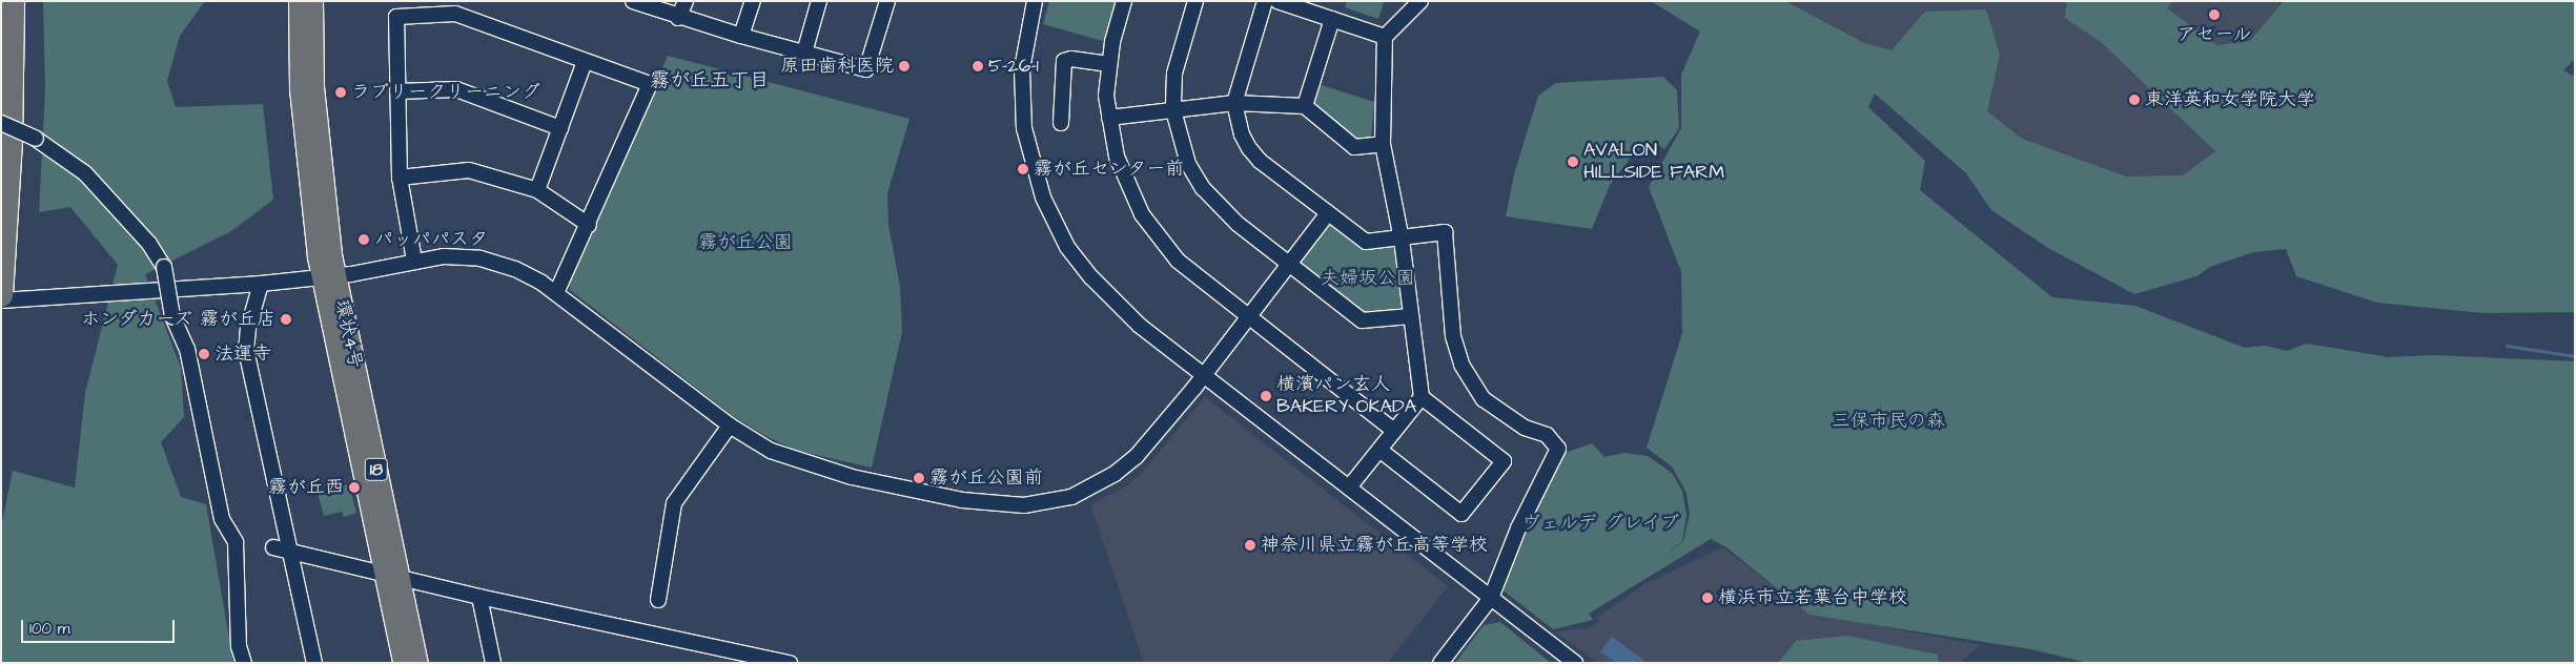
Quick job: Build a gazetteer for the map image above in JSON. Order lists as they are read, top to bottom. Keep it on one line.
{"streets":{"main road":["環状4号","18"]},"districts":["霧が丘五丁目"],"parks":["霧が丘公園","夫婦坂公園","三保市民の森","ヴェルデ グレイブ"],"places":["アセール","原田歯科医院","5-26-1","ラブリークリーニング","東洋英和女学院大学","AVALON HILLSIDE FARM","霧が丘センター前","パッパパスタ","ホンダカーズ 霧が丘店","法運寺","横濱パン玄人 BAKERY OKADA","霧が丘公園前","霧が丘西","神奈川県立霧が丘高等学校","横浜市立若葉台中学校"],"scale_bar":"100 m"}
